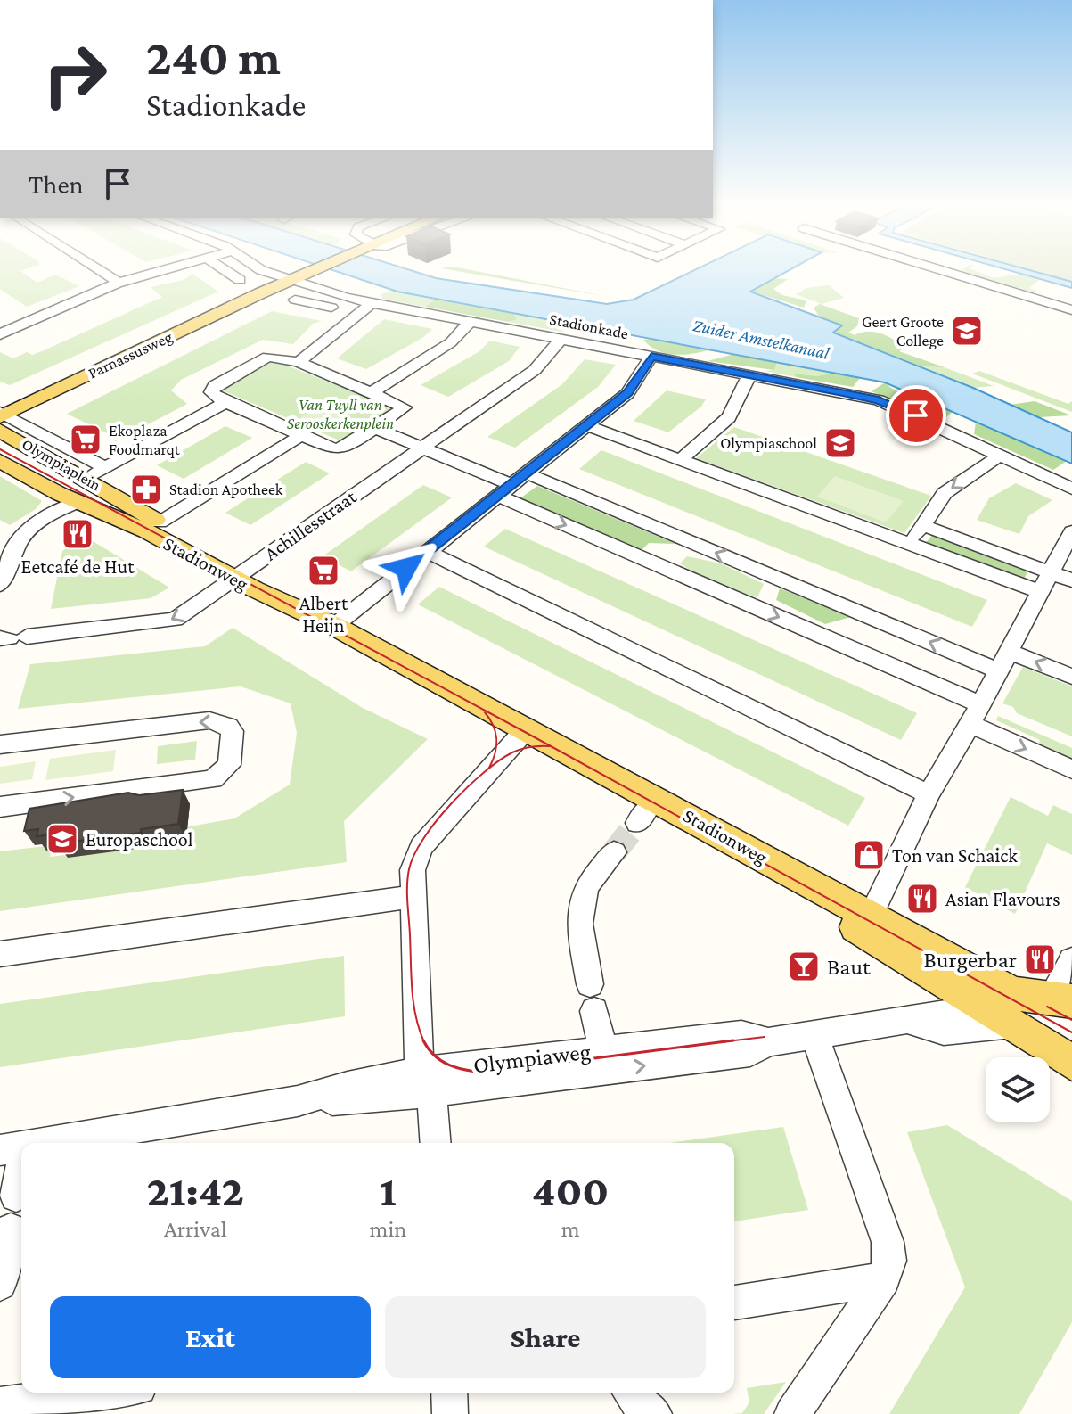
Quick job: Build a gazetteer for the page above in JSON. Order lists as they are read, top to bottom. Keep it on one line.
{"streets":{"main road":["Parnassusweg","Olympiaplein","Stadionweg"],"street":["Stadionkade","Achillesstraat","Olympiaweg"]},"crossings":[["Stadionkade","Parnassusweg"],["Stadionkade","Achillesstraat"],["Parnassusweg","Olympiaplein"],["Olympiaplein","Stadionweg"],["Achillesstraat","Stadionweg"],["Stadionweg","Olympiaweg"]],"water":["Zuider Amstelkanaal"],"parks":["Van Tuyll van Serooskerkenplein"],"places":{"school or university":["Geert Groote College","Olympiaschool","Europaschool"],"supermarket":["Ekoplaza Foodmarqt","Albert Heijn"],"pharmacy":["Stadion Apotheek"],"restaurant":["Eetcafé de Hut","Asian Flavours","Burgerbar"],"shop":["Ton van Schaick"],"bar":["Baut"]},"page":{"turn":["240 m","Stadionkade"],"then":"Then","eta":["21:42","Arrival","1","min","400","m"],"buttons":["Exit","Share"]}}
